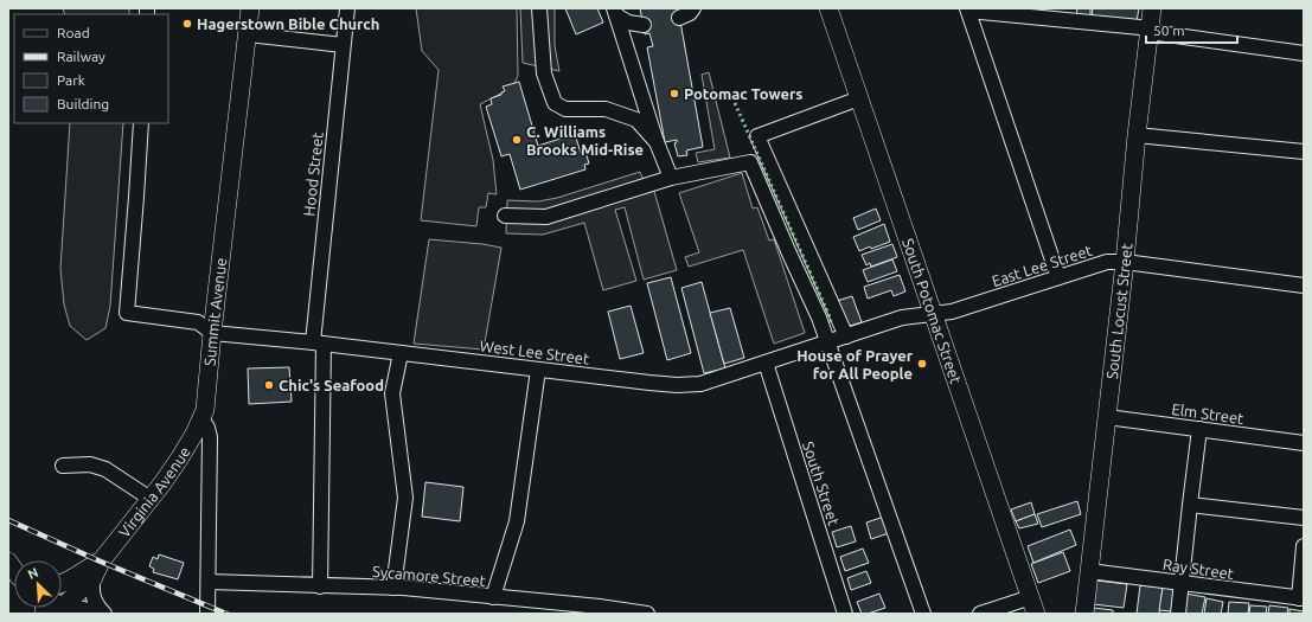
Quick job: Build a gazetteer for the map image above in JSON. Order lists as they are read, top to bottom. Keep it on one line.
{"streets":{"main road":["South Potomac Street","Summit Avenue","South Locust Street","Virginia Avenue"],"street":["Hood Street","East Lee Street","West Lee Street","Elm Street","South Street","Ray Street","Sycamore Street"]},"crossings":[["Hood Street","West Lee Street"],["Hood Street","Sycamore Street"],["East Lee Street","South Potomac Street"],["East Lee Street","South Locust Street"],["East Lee Street","West Lee Street"],["South Potomac Street","West Lee Street"],["Summit Avenue","West Lee Street"],["Summit Avenue","Virginia Avenue"],["South Locust Street","Elm Street"],["South Locust Street","Ray Street"],["West Lee Street","South Street"]],"places":["Hagerstown Bible Church","Potomac Towers","C. Williams Brooks Mid‐Rise","House of Prayer for All People","Chic's Seafood"],"legend":["Road","Railway","Park","Building"],"scale_bar":"50 m","north":"top left"}
